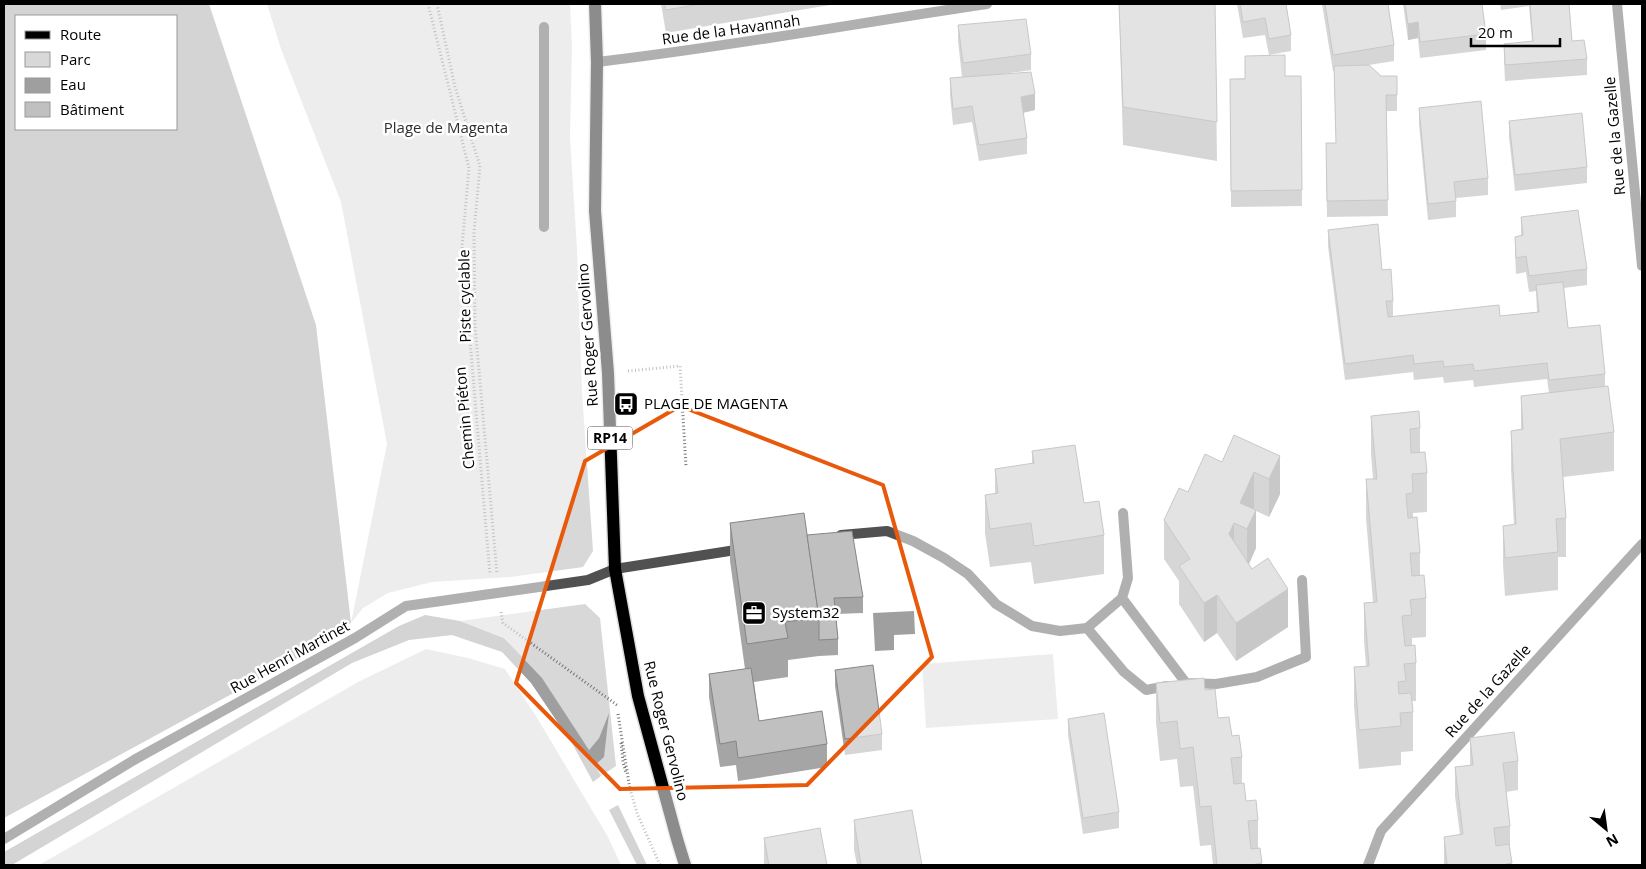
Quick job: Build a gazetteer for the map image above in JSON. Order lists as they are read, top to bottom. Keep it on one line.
{"streets":{"main road":["Rue Roger Gervolino","RP14"],"street":["Rue de la Havannah","Rue de la Gazelle","Rue Henri Martinet"],"path":["Piste cyclable","Chemin Piéton"]},"crossings":[["Rue de la Havannah","Rue Roger Gervolino"],["Piste cyclable","Chemin Piéton"],["Piste cyclable","Rue Henri Martinet"],["Rue Roger Gervolino","Rue Henri Martinet"],["Chemin Piéton","Rue Henri Martinet"]],"parks":["Plage de Magenta"],"places":{"bus stop":["PLAGE DE MAGENTA"],"office":["System32"]},"legend":["Route","Parc","Eau","Bâtiment"],"scale_bar":"20 m","north":"bottom right"}
